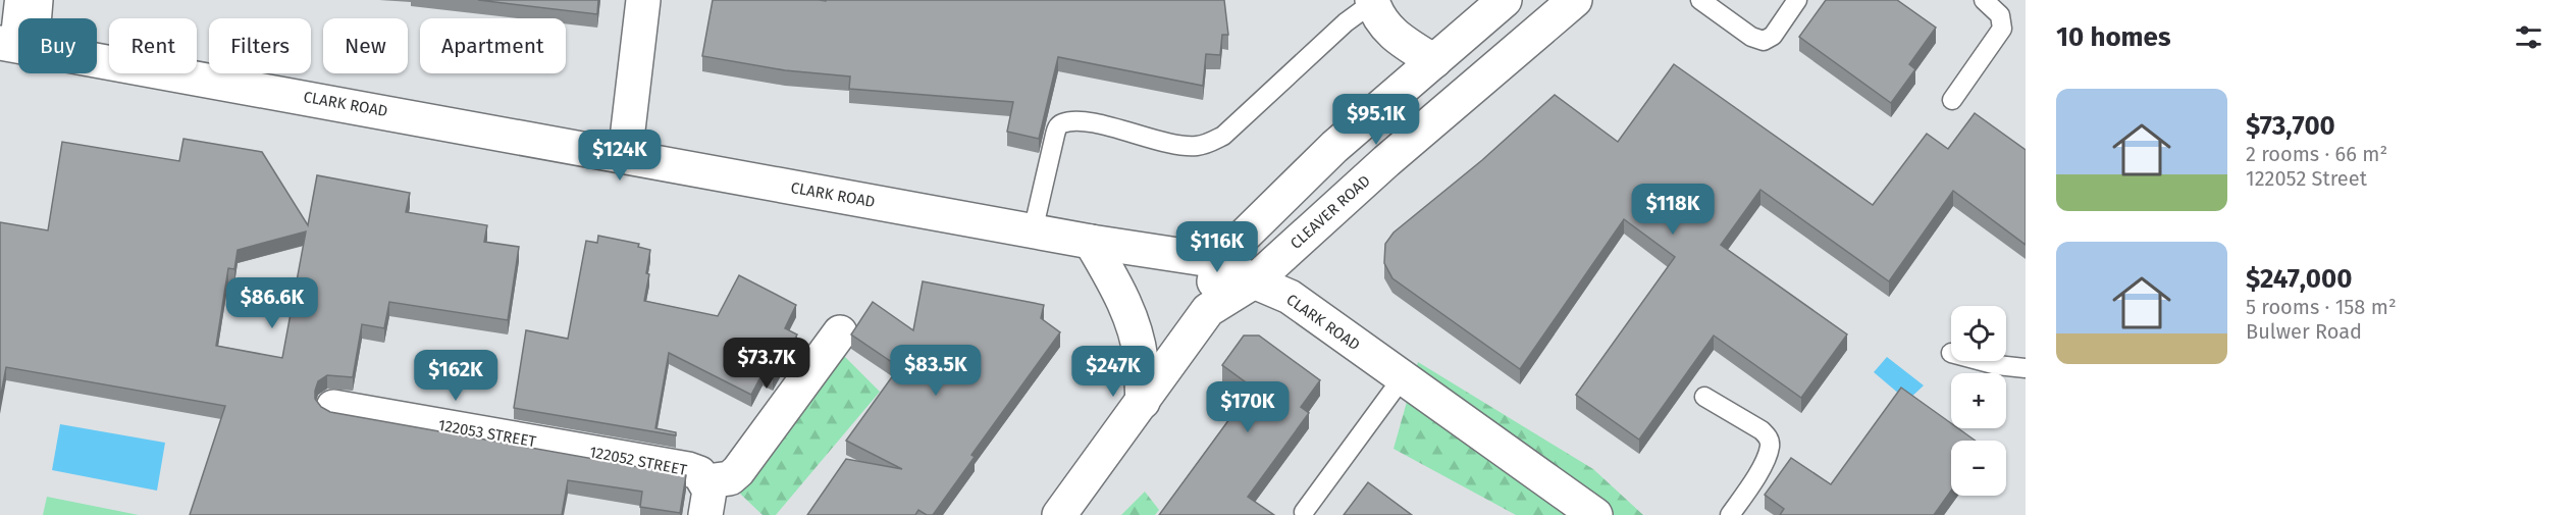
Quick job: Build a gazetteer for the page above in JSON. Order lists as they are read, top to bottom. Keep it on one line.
{"streets":{"street":["CLARK ROAD","CLEAVER ROAD","122053 STREET","122052 STREET"]},"crossings":[["CLARK ROAD","CLEAVER ROAD"],["122053 STREET","122052 STREET"]],"page":{"heading":"10 homes","chip":["Buy","Rent","Filters","New","Apartment"],"list":[{"name":"$73,700","note":"2 rooms · 66 m² · 122052 Street"},{"name":"$247,000","note":"5 rooms · 158 m² · Bulwer Road"}],"price":["$95.1K","$124K","$118K","$116K","$86.6K","$73.7K","$83.5K","$247K","$162K","$170K"],"map_buttons":["+","−"]}}
